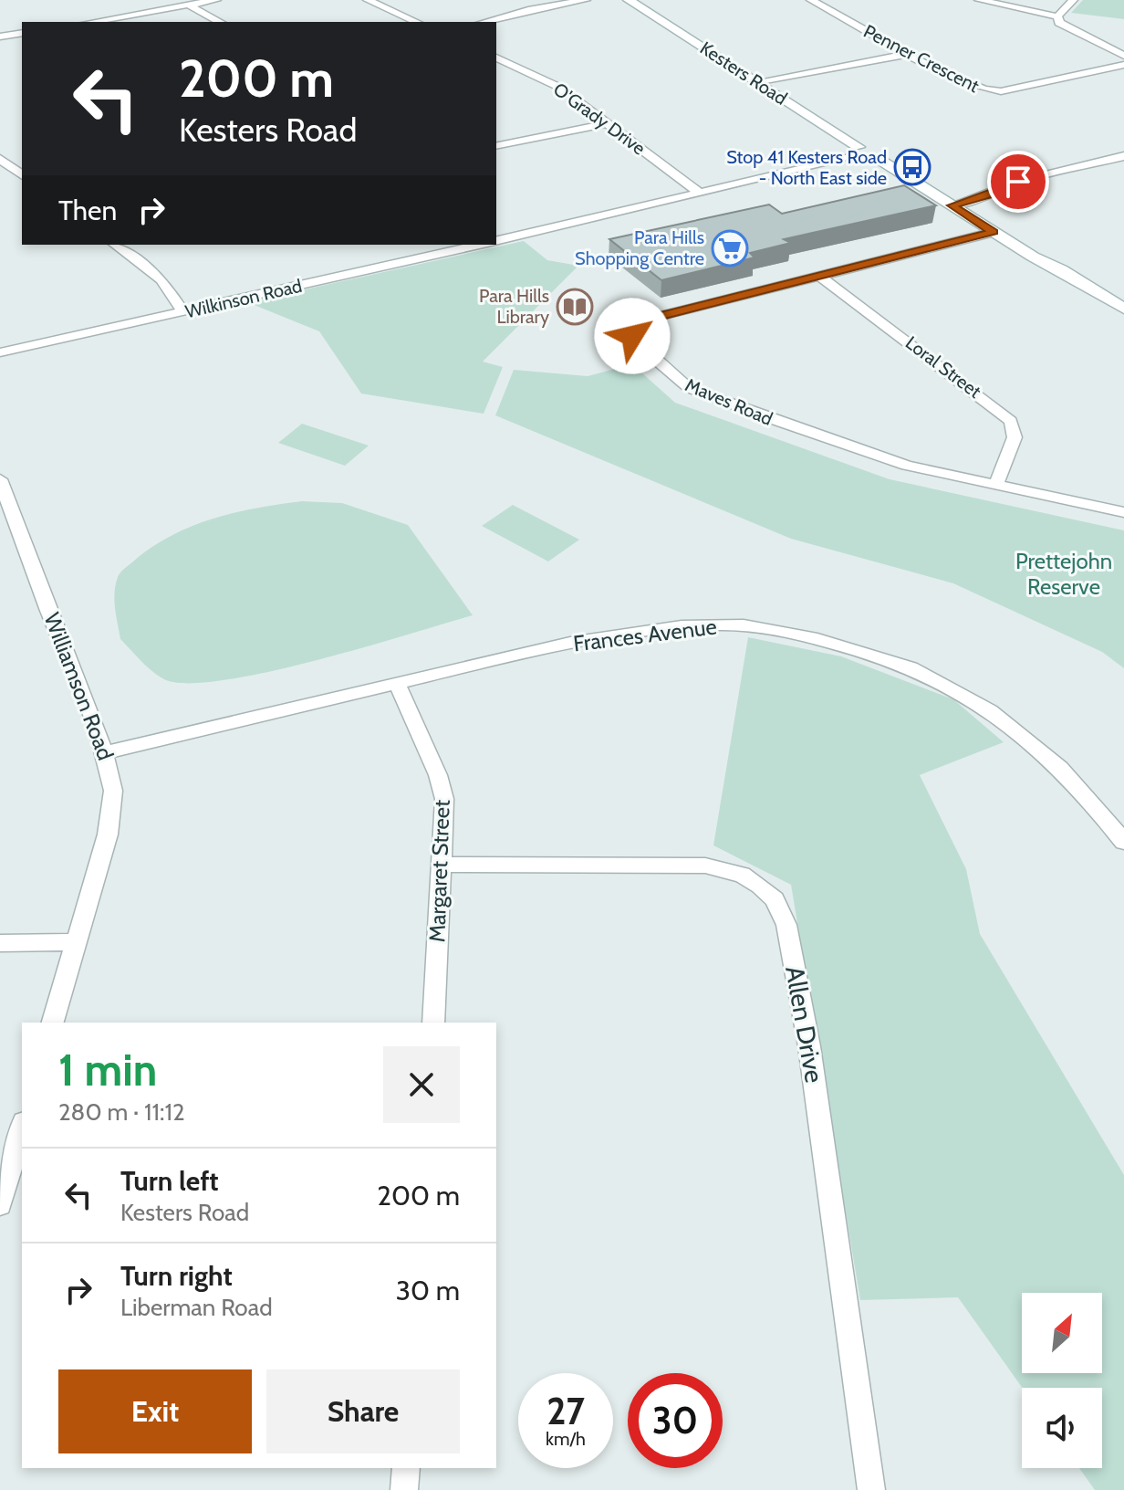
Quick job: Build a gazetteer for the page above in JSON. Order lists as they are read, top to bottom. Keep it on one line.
{"streets":{"main road":["Kesters Road"],"street":["Penner Crescent","O'Grady Drive","Wilkinson Road","Loral Street","Maves Road","Frances Avenue","Williamson Road","Margaret Street","Allen Drive"]},"crossings":[["Kesters Road","Maves Road"],["Loral Street","Maves Road"],["Frances Avenue","Williamson Road"],["Frances Avenue","Margaret Street"],["Margaret Street","Allen Drive"]],"parks":["Prettejohn Reserve"],"places":{"bus stop":["Stop 41 Kesters Road - North East side"],"supermarket":["Para Hills Shopping Centre"],"library":["Para Hills Library"]},"north":"top right","page":{"turn":["200 m","Kesters Road"],"then":"Then","heading":["1 min","280 m · 11:12"],"list":[{"name":"Turn left","note":"Kesters Road","value":"200 m"},{"name":"Turn right","note":"Liberman Road","value":"30 m"}],"buttons":["Exit","Share"],"speed":"27 km/h","limit":"30"}}
